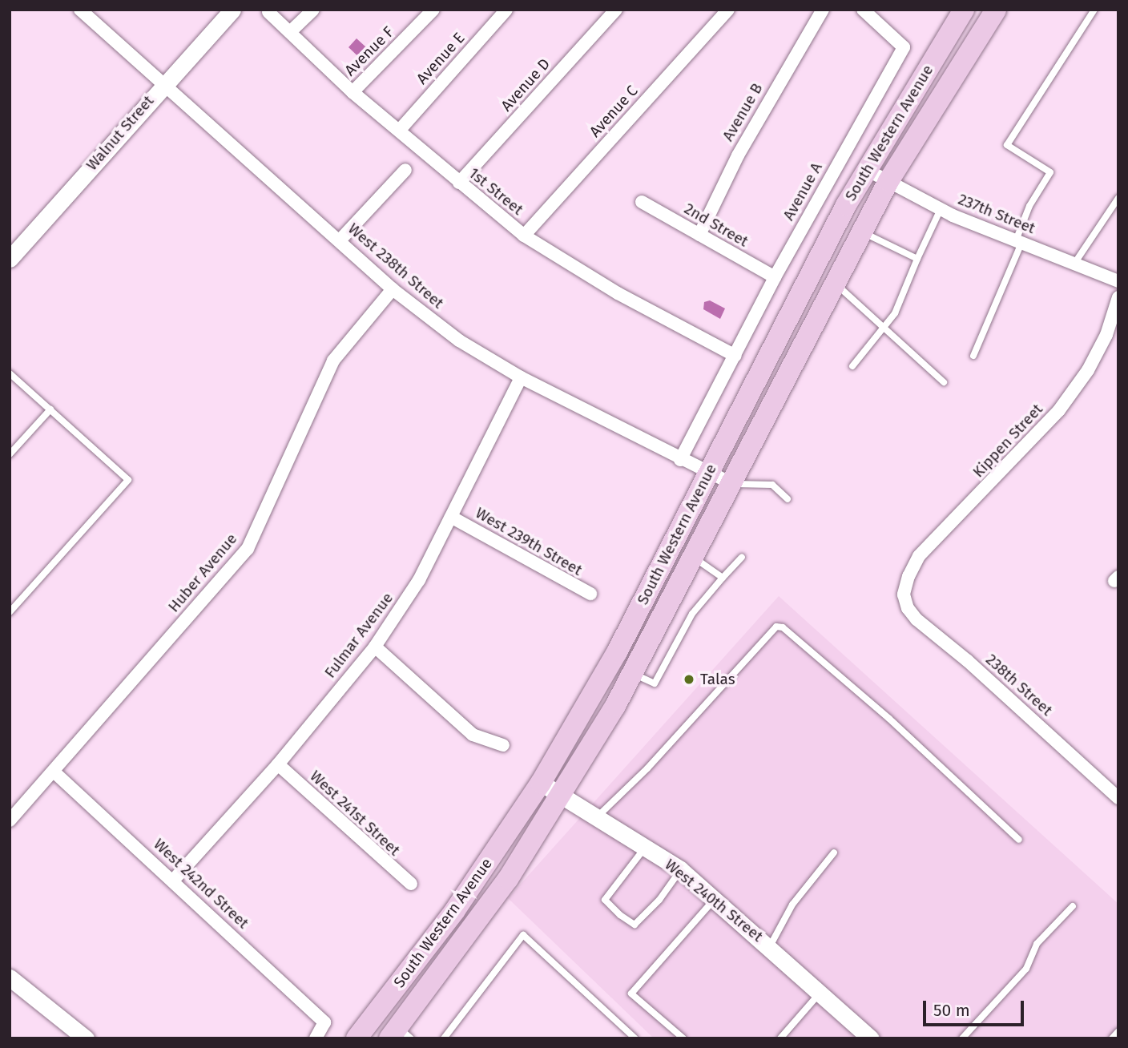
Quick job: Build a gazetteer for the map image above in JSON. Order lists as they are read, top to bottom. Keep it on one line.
{"streets":{"main road":["South Western Avenue"],"street":["Avenue F","Avenue E","Avenue D","Avenue C","Avenue B","Walnut Street","1st Street","Avenue A","237th Street","2nd Street","West 238th Street","Kippen Street","West 239th Street","Huber Avenue","Fulmar Avenue","238th Street","West 241st Street","West 242nd Street","West 240th Street"]},"crossings":[["Avenue F","1st Street"],["Avenue E","1st Street"],["Avenue D","1st Street"],["Avenue C","1st Street"],["Avenue B","2nd Street"],["Walnut Street","West 238th Street"],["South Western Avenue","237th Street"],["South Western Avenue","West 238th Street"],["South Western Avenue","West 240th Street"],["1st Street","Avenue A"],["Avenue A","2nd Street"],["Avenue A","West 238th Street"],["West 238th Street","Huber Avenue"],["West 238th Street","Fulmar Avenue"],["Kippen Street","238th Street"],["West 239th Street","Fulmar Avenue"],["Huber Avenue","West 242nd Street"],["Fulmar Avenue","West 241st Street"],["Fulmar Avenue","West 242nd Street"]],"places":["Talas"],"scale_bar":"50 m"}
